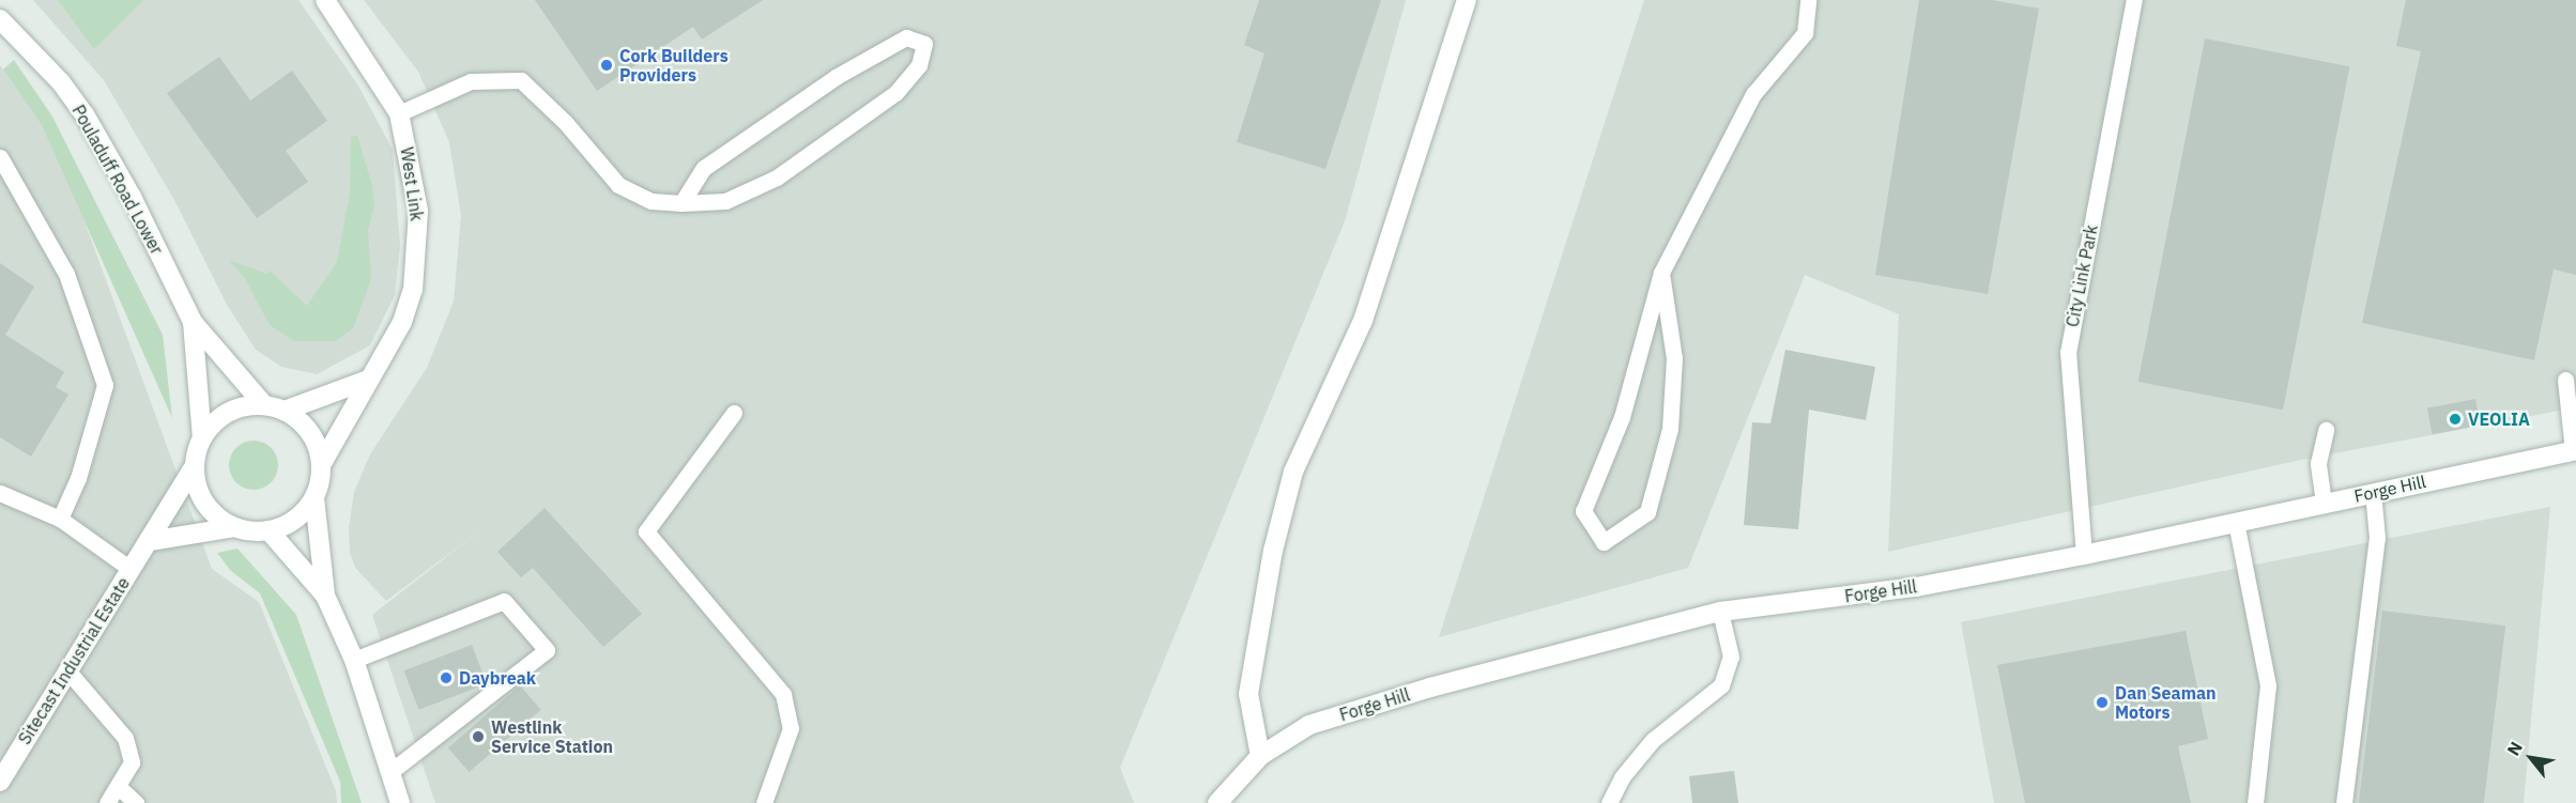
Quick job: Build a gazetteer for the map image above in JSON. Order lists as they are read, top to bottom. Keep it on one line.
{"streets":{"street":["Pouladuff Road Lower","West Link","Forge Hill","Sitecast Industrial Estate"],"lane":["City Link Park"]},"crossings":[["Pouladuff Road Lower","West Link"],["Pouladuff Road Lower","Sitecast Industrial Estate"],["West Link","Sitecast Industrial Estate"],["City Link Park","Forge Hill"]],"places":["Cork Builders Providers","VEOLIA","Daybreak","Dan Seaman Motors","Westlink Service Station"],"north":"top left"}
